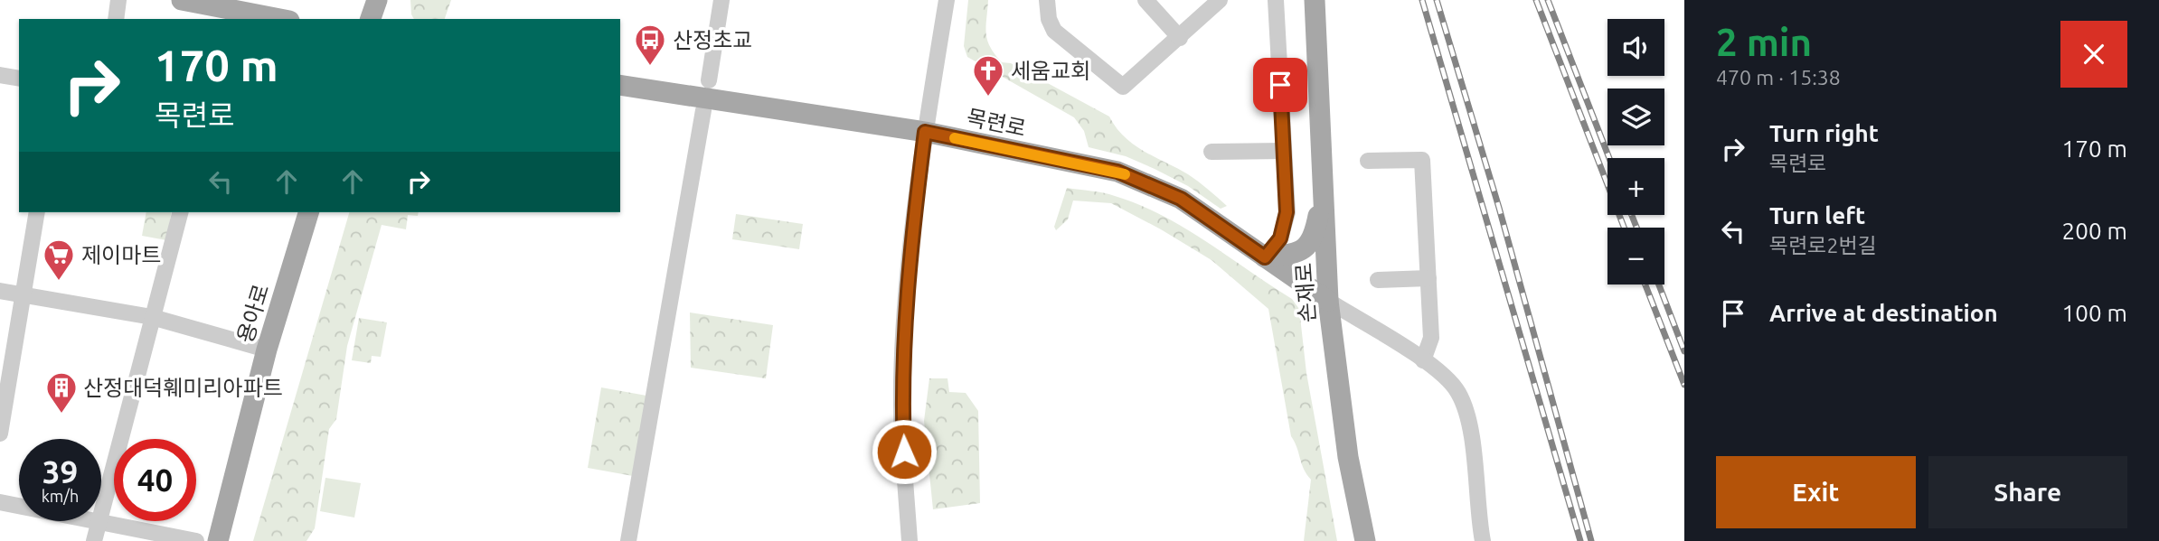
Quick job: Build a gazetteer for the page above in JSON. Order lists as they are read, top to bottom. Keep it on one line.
{"streets":{"main road":["목련로","손재로","용아로"]},"crossings":[["목련로","손재로"]],"places":{"bus stop":["산정초교"],"church":["세움교회"],"supermarket":["제이마트"],"building":["산정대덕훼미리아파트"]},"page":{"heading":["2 min","470 m · 15:38"],"map_buttons":["+","−"],"turn":["170 m","목련로"],"list":[{"name":"Turn right","note":"목련로","value":"170 m"},{"name":"Turn left","note":"목련로2번길","value":"200 m"},{"name":"Arrive at destination","value":"100 m"}],"speed":"39 km/h","limit":"40","buttons":["Exit","Share"]}}
